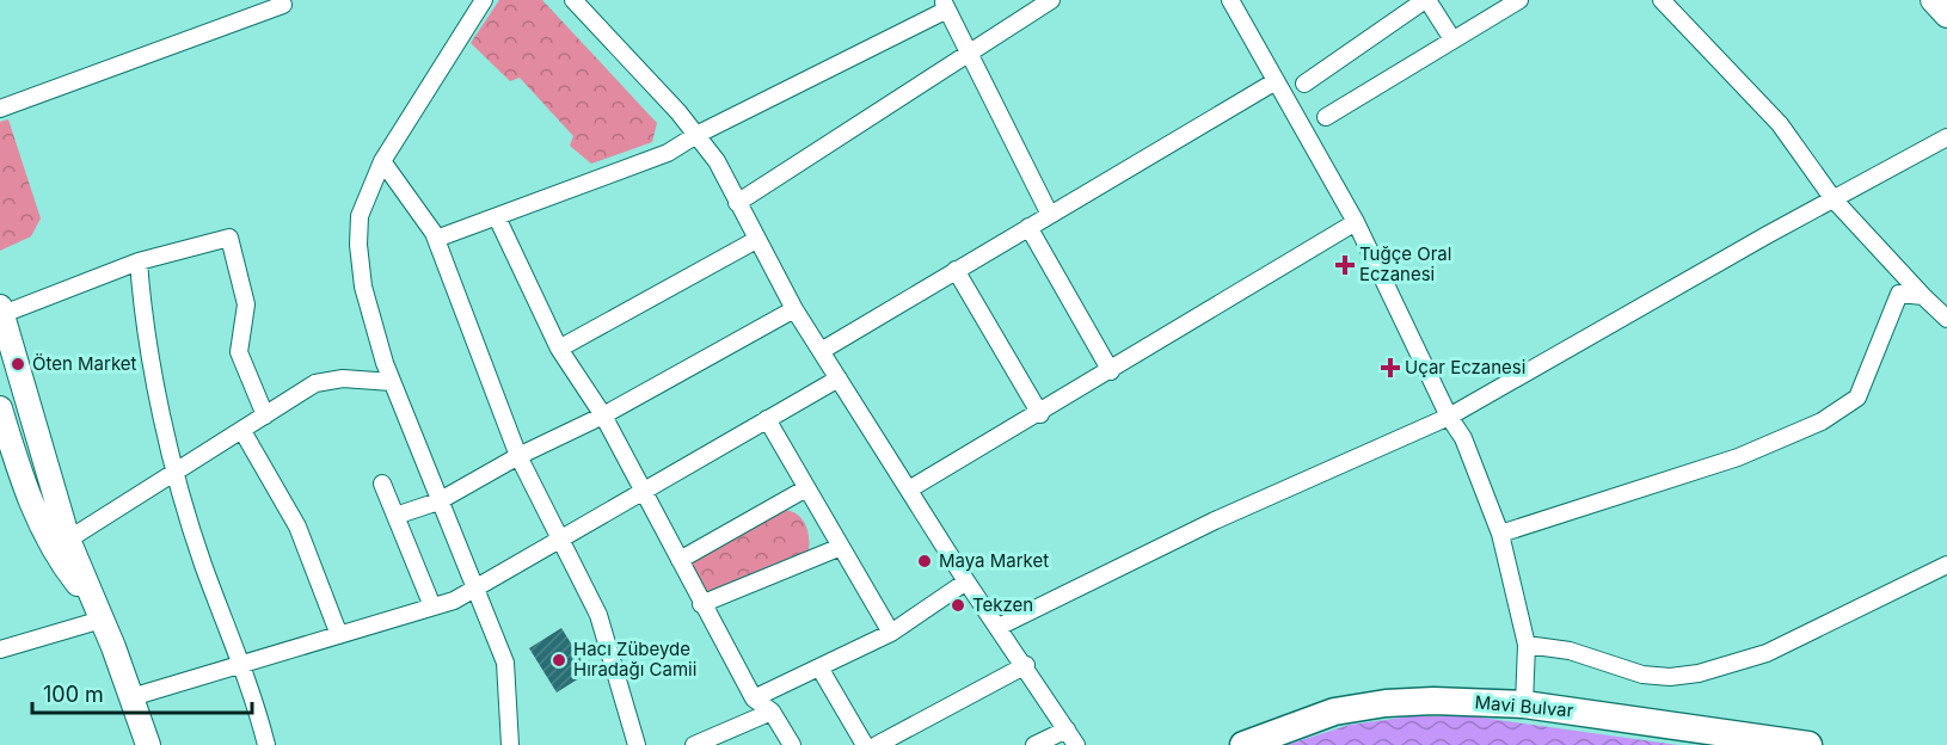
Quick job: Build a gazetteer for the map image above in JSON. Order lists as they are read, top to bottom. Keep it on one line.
{"streets":{"main road":["Mavi Bulvar"]},"places":{"health":["Tuğçe Oral Eczanesi","Uçar Eczanesi"],"other":["Öten Market","Maya Market","Tekzen","Hacı Zübeyde Hıradağı Camii"]},"scale_bar":"100 m"}
